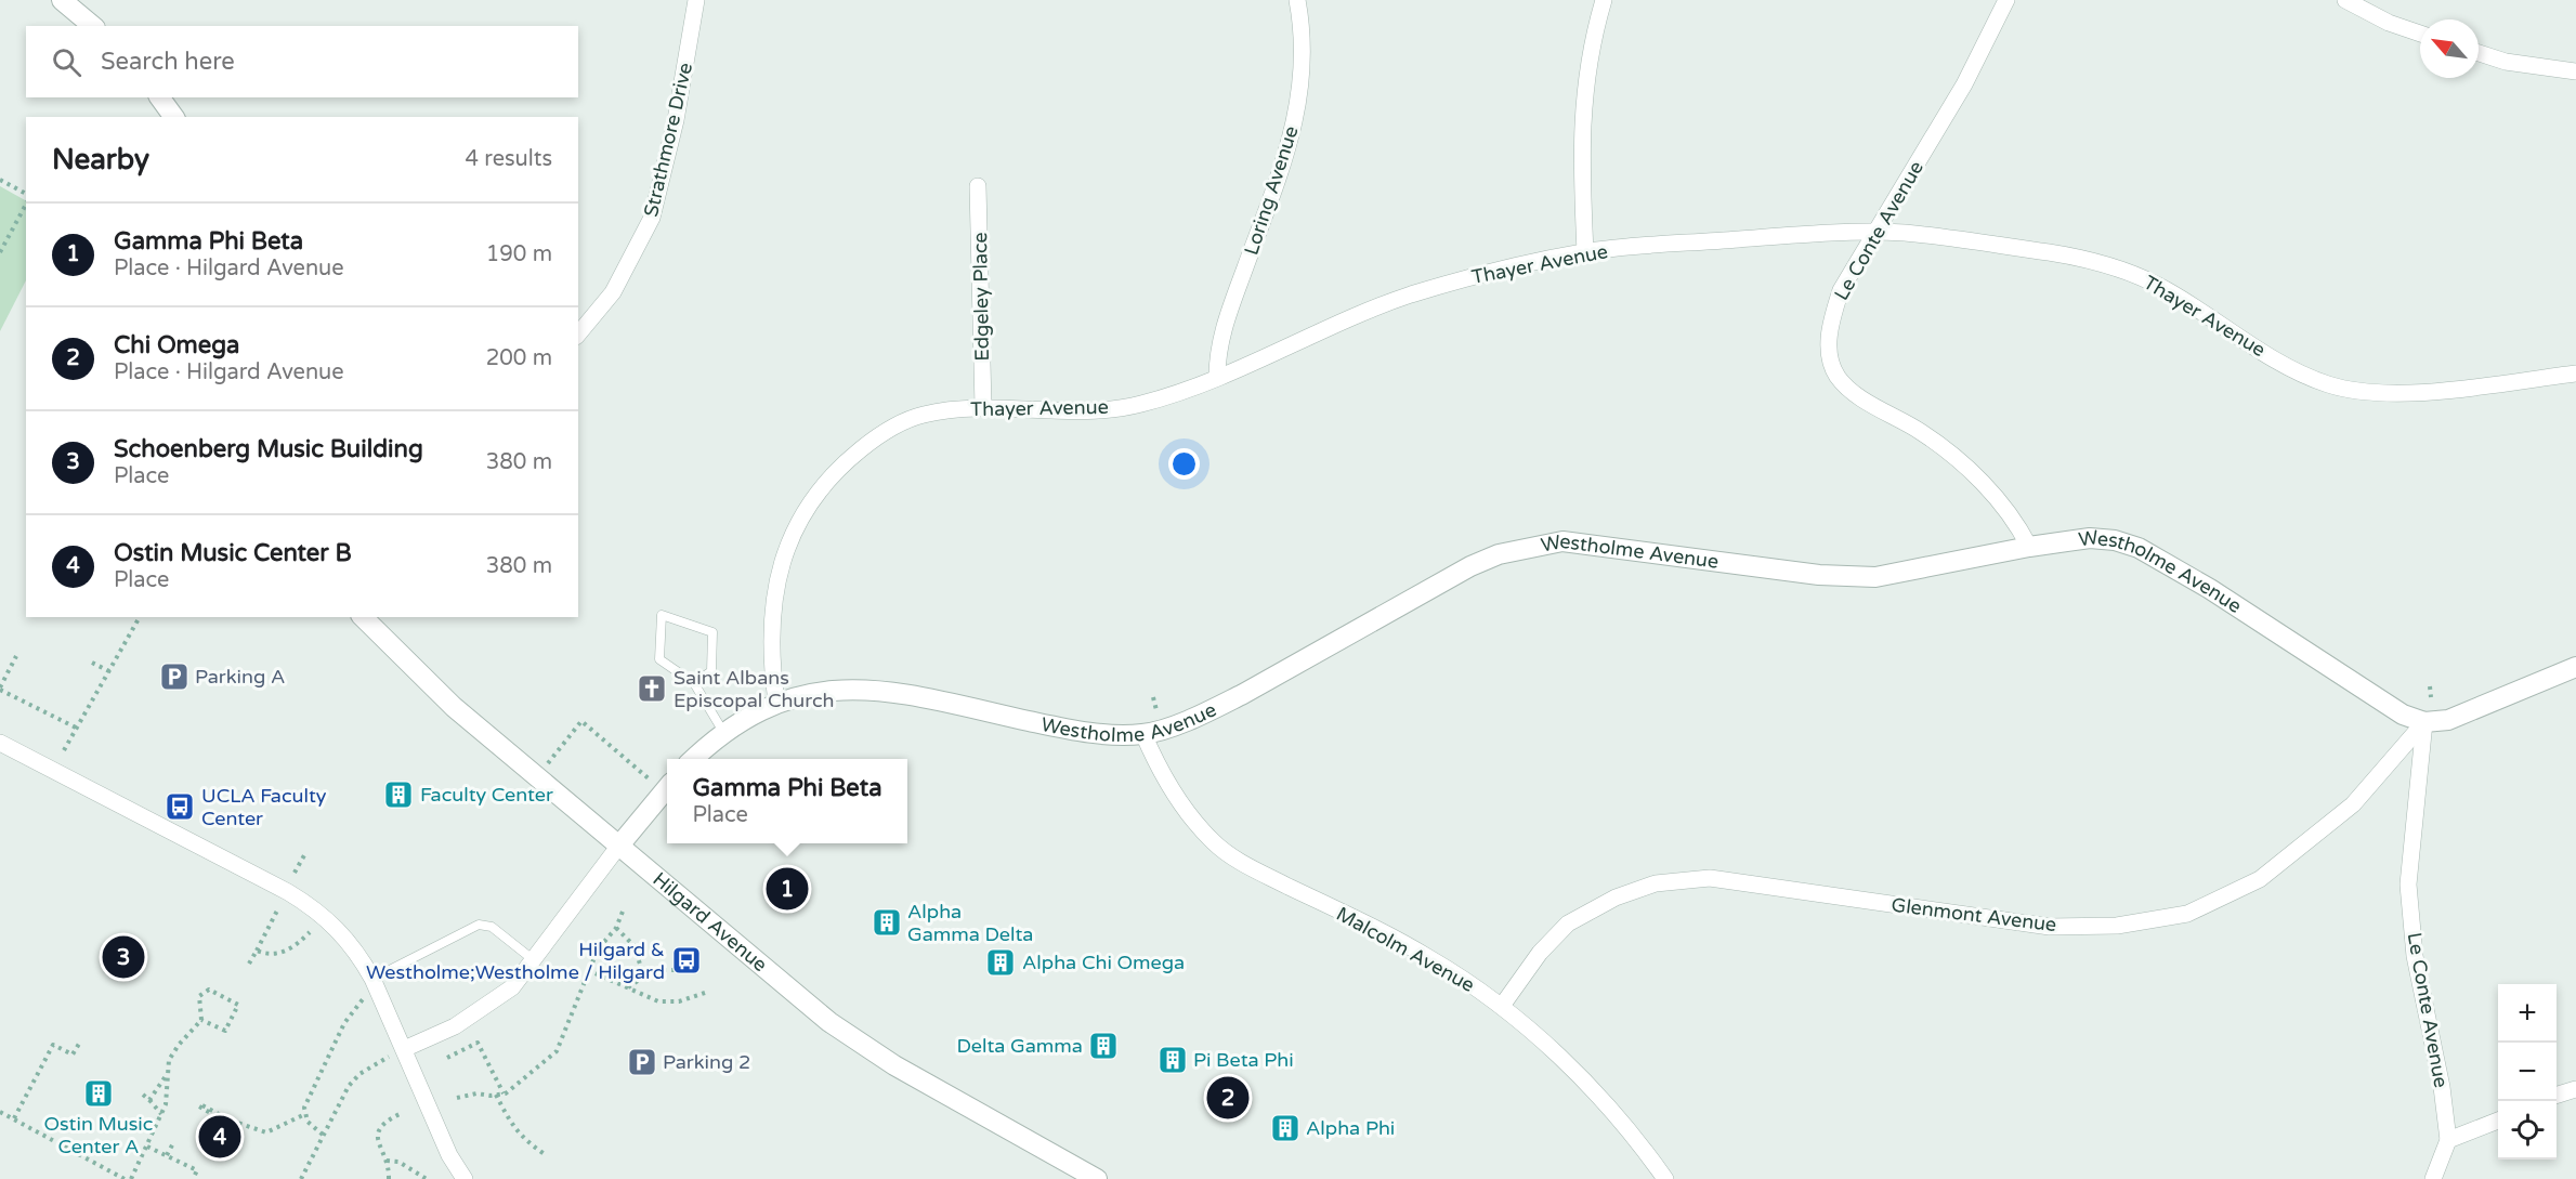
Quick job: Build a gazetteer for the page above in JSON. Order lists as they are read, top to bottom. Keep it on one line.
{"streets":{"street":["Strathmore Drive","Loring Avenue","Le Conte Avenue","Thayer Avenue","Edgeley Place","Westholme Avenue","Glenmont Avenue","Hilgard Avenue","Malcolm Avenue"]},"crossings":[["Loring Avenue","Thayer Avenue"],["Le Conte Avenue","Thayer Avenue"],["Le Conte Avenue","Westholme Avenue"],["Le Conte Avenue","Glenmont Avenue"],["Thayer Avenue","Edgeley Place"],["Thayer Avenue","Westholme Avenue"],["Westholme Avenue","Glenmont Avenue"],["Westholme Avenue","Malcolm Avenue"],["Glenmont Avenue","Malcolm Avenue"]],"places":{"parking":["Parking A","Parking 2"],"church":["Saint Albans Episcopal Church"],"building":["Faculty Center","Alpha Gamma Delta","Alpha Chi Omega","Delta Gamma","Pi Beta Phi","Ostin Music Center A","Alpha Phi"],"bus stop":["UCLA Faculty Center","Hilgard & Westholme;Westholme / Hilgard"]},"north":"top left","page":{"search":"Search here","heading":["Nearby","4 results"],"list":[{"mark":"1","name":"Gamma Phi Beta","note":"Place · Hilgard Avenue","value":"190 m"},{"mark":"2","name":"Chi Omega","note":"Place · Hilgard Avenue","value":"200 m"},{"mark":"3","name":"Schoenberg Music Building","note":"Place","value":"380 m"},{"mark":"4","name":"Ostin Music Center B","note":"Place","value":"380 m"}],"popup":["Gamma Phi Beta","Place"],"pins":["1","3","2","4"],"map_buttons":["+","−"]}}
